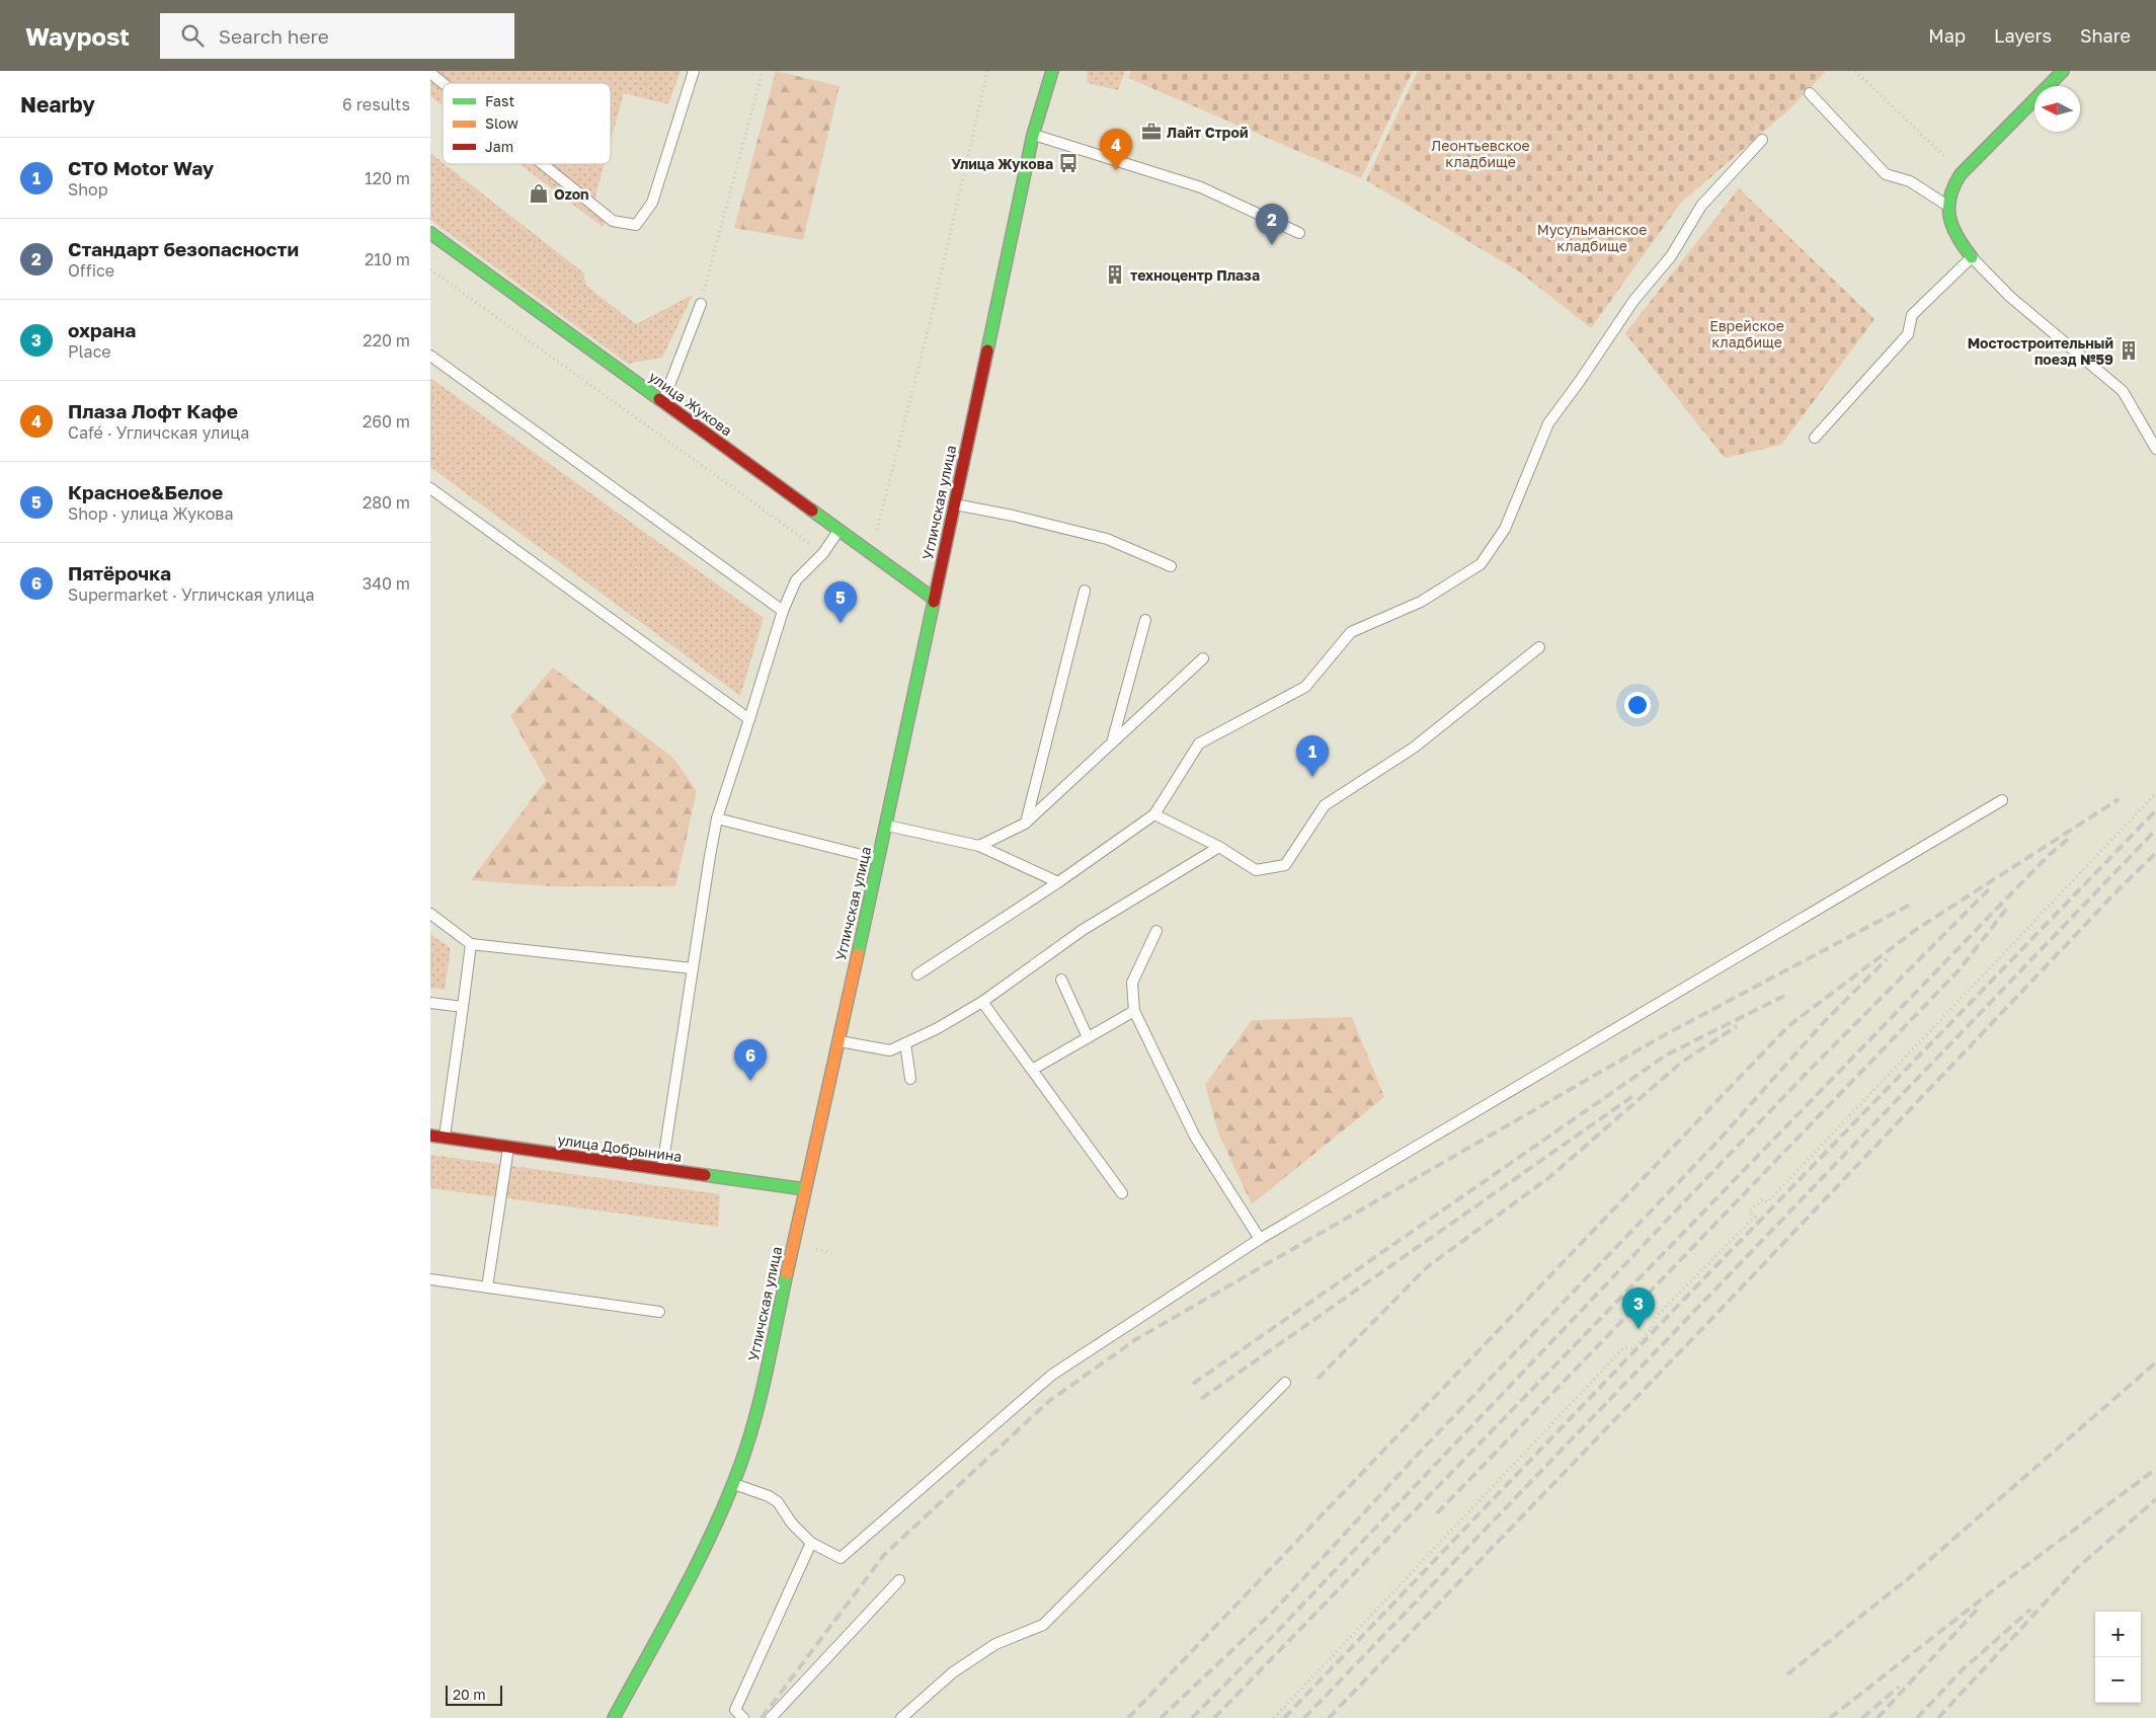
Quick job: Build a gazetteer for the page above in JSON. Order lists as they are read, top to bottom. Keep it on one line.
{"streets":{"main road":["улица Жукова","Угличская улица","улица Добрынина"]},"crossings":[["улица Жукова","Угличская улица"],["Угличская улица","улица Добрынина"]],"parks":["Леонтьевское кладбище","Мусульманское кладбище","Еврейское кладбище"],"places":{"office":["Лайт Строй"],"bus stop":["Улица Жукова"],"shop":["Ozon"],"building":["техноцентр Плаза","Мостостроительный поезд №59"]},"legend":["Fast","Slow","Jam"],"scale_bar":"20 m","north":"left","page":{"header":"Waypost","search":"Search here","nav":["Map","Layers","Share"],"heading":["Nearby","6 results"],"pins":["4","2","5","1","6","3"],"list":[{"mark":"1","name":"СТО Motor Way","note":"Shop","value":"120 m"},{"mark":"2","name":"Стандарт безопасности","note":"Office","value":"210 m"},{"mark":"3","name":"охрана","note":"Place","value":"220 m"},{"mark":"4","name":"Плаза Лофт Кафе","note":"Café · Угличская улица","value":"260 m"},{"mark":"5","name":"Красное&Белое","note":"Shop · улица Жукова","value":"280 m"},{"mark":"6","name":"Пятёрочка","note":"Supermarket · Угличская улица","value":"340 m"}],"map_buttons":["+","−"],"scale":"20 m"}}
